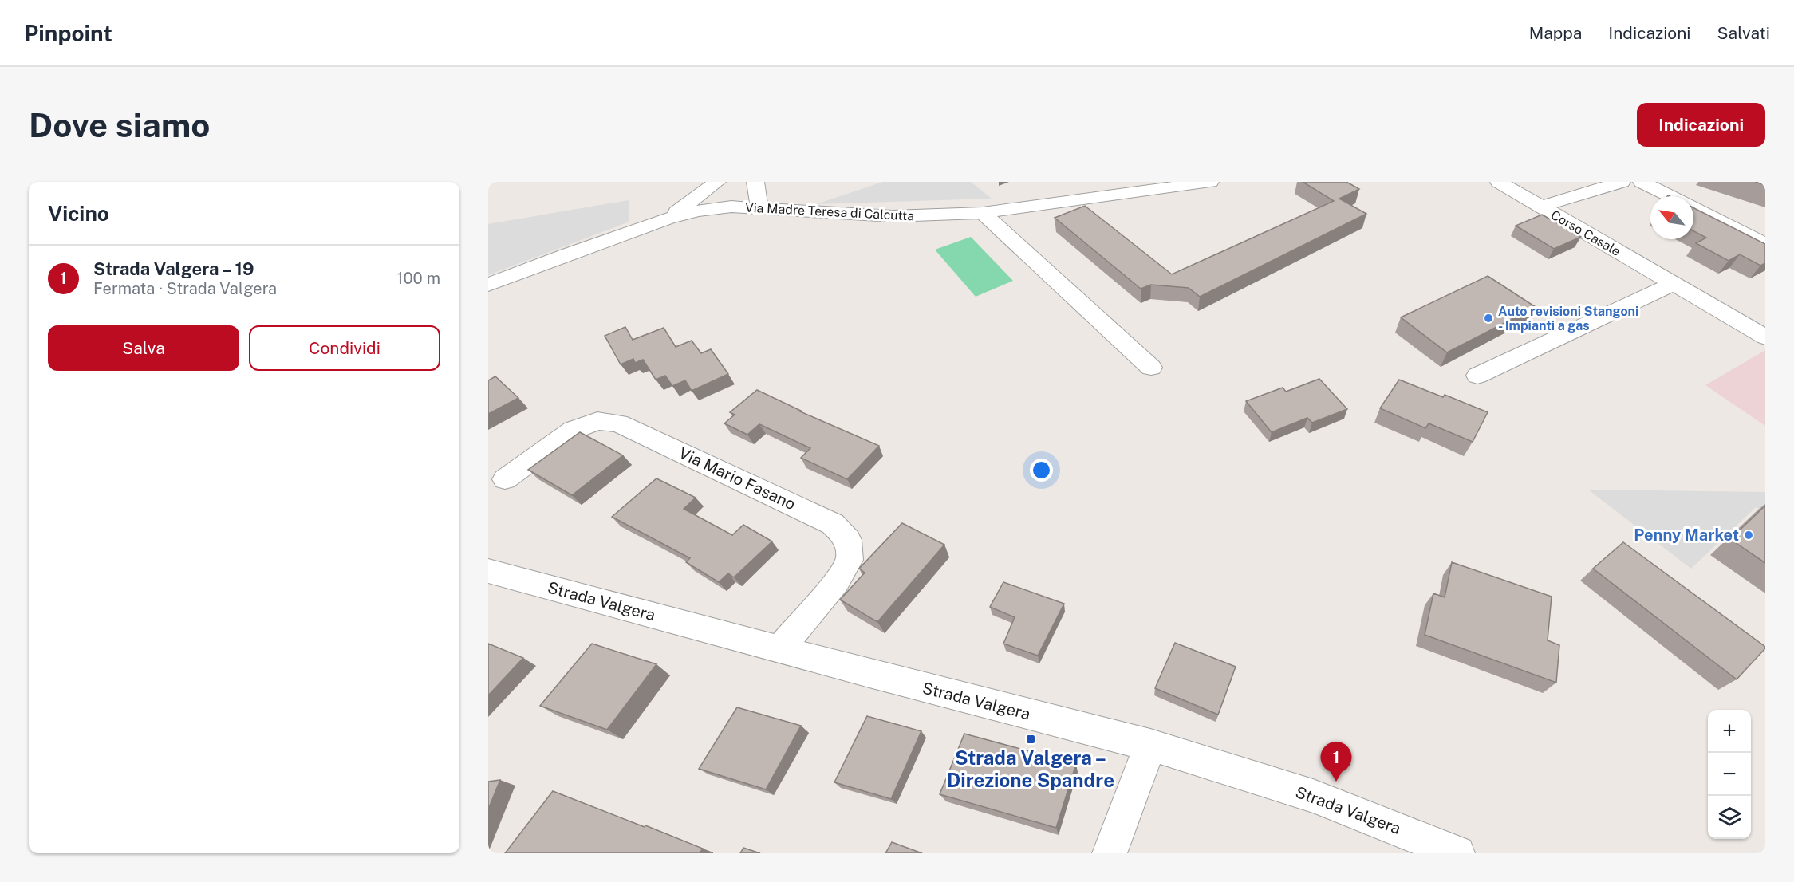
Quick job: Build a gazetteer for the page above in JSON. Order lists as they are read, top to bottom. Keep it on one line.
{"streets":{"street":["Via Madre Teresa di Calcutta","Corso Casale","Via Mario Fasano","Strada Valgera"]},"crossings":[["Via Mario Fasano","Strada Valgera"]],"places":{"other":["Auto revisioni Stangoni - Impianti a gas","Penny Market"],"transit":["Strada Valgera – Direzione Spandre"]},"north":"top left","page":{"header":"Pinpoint","nav":["Mappa","Indicazioni","Salvati"],"buttons":["Indicazioni",["Salva","Condividi"]],"title":"Dove siamo","heading":"Vicino","list":[{"mark":"1","name":"Strada Valgera – 19","note":"Fermata · Strada Valgera","value":"100 m"}],"map_buttons":["+","−"],"pins":"1"}}
